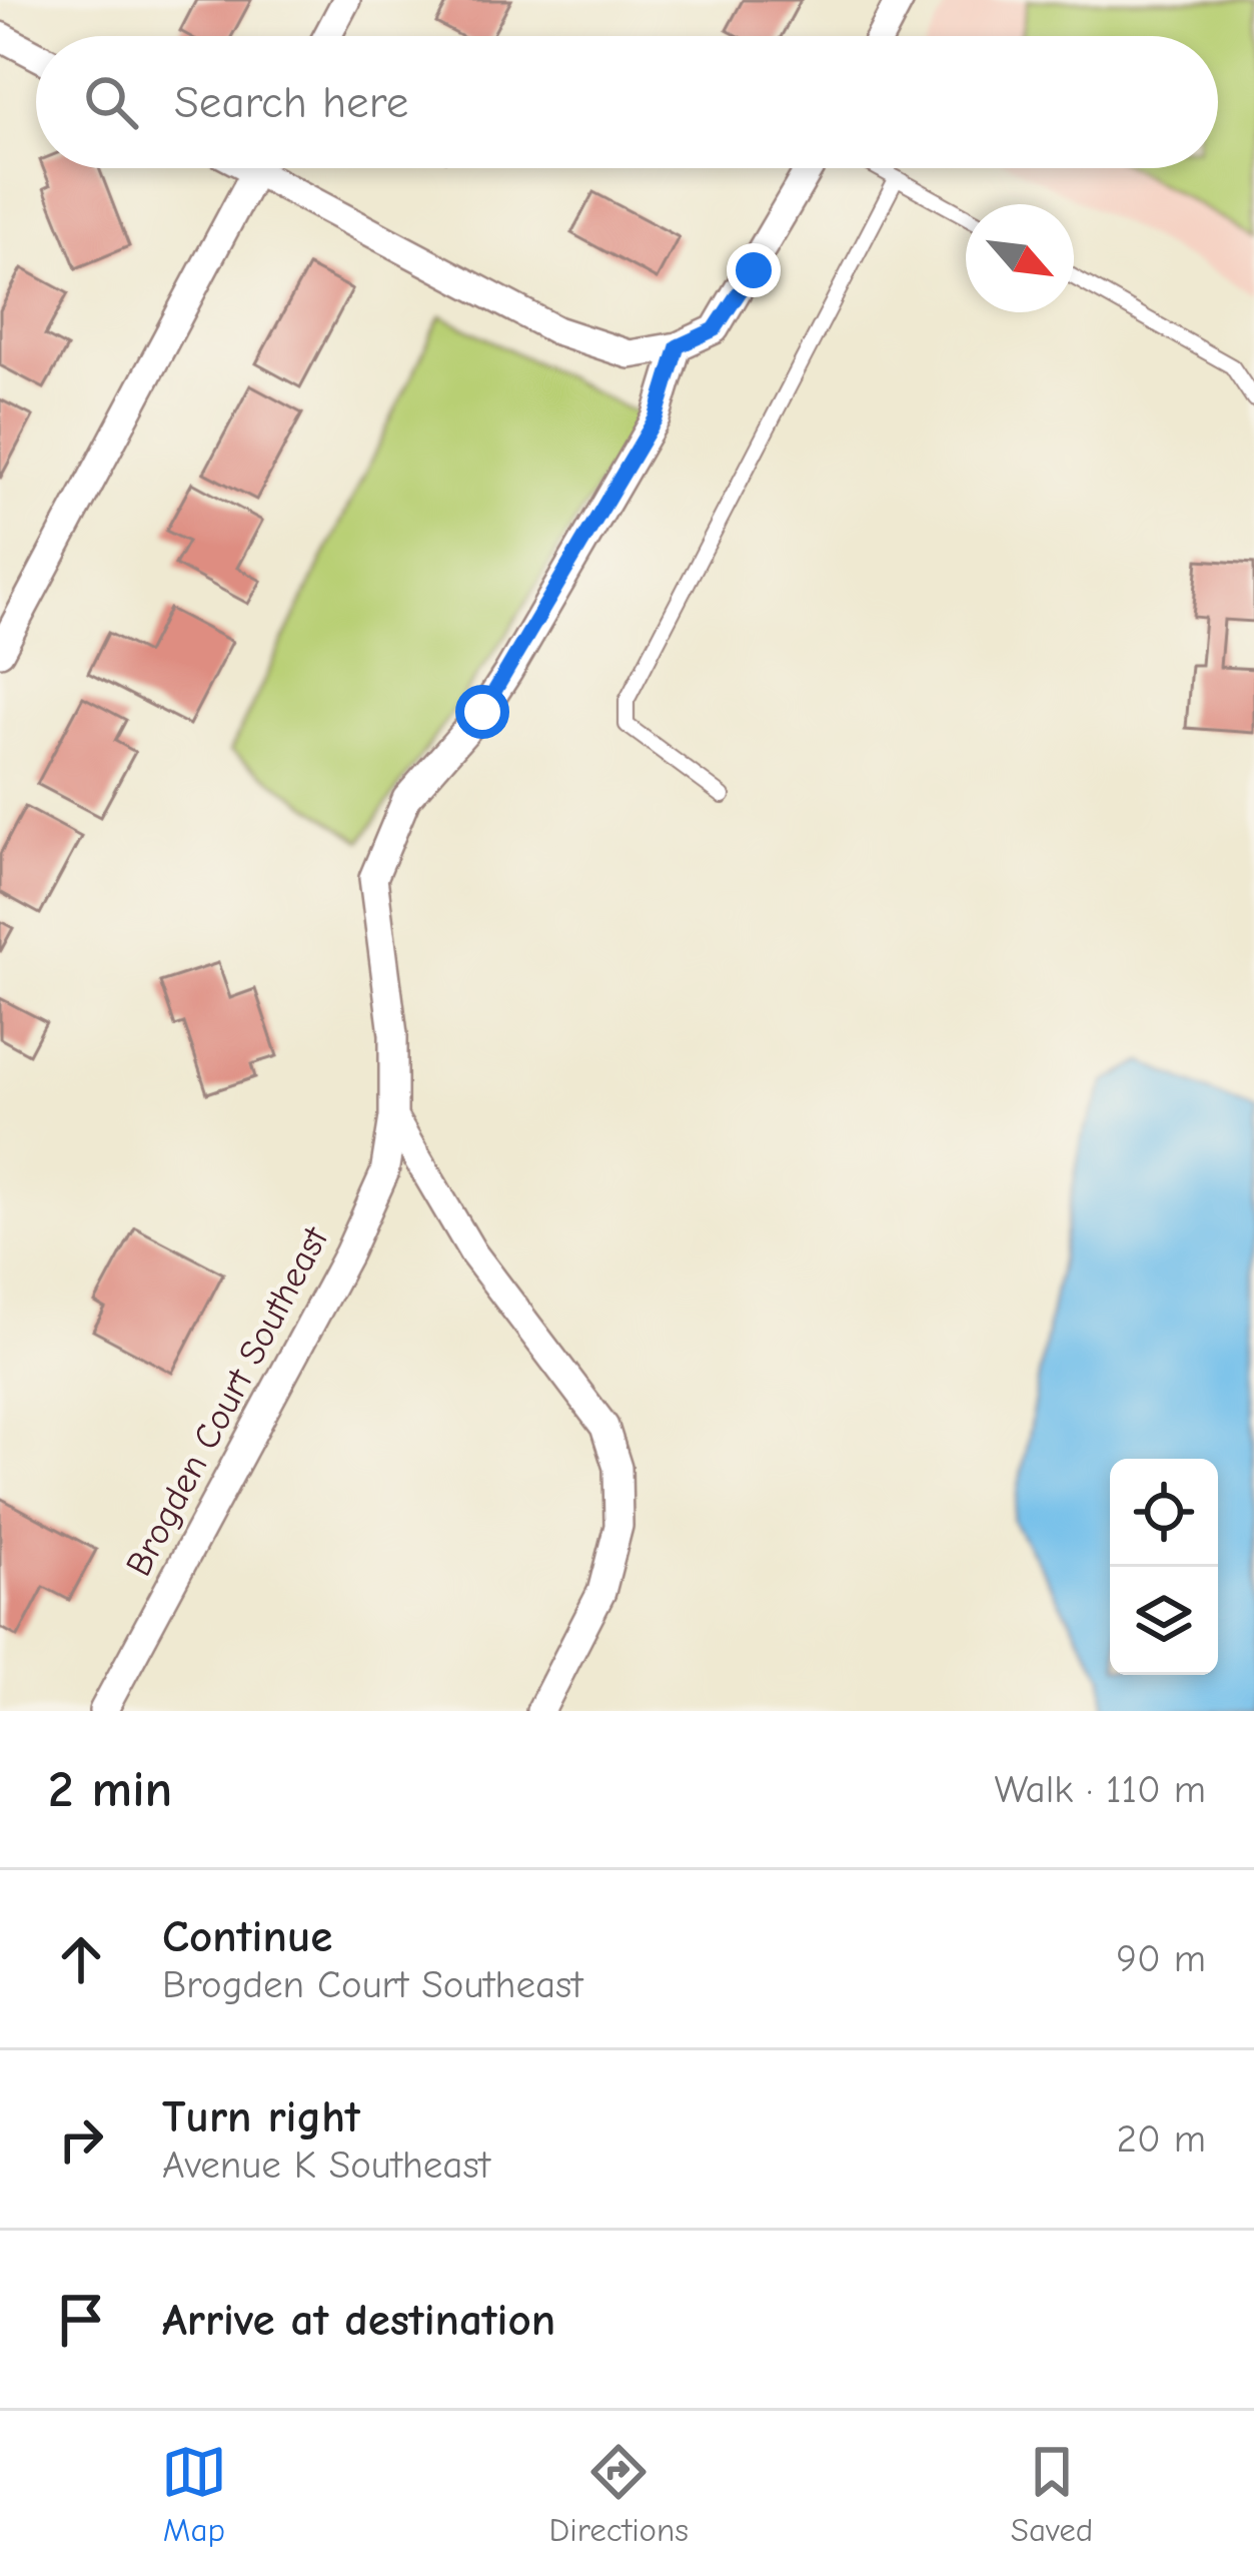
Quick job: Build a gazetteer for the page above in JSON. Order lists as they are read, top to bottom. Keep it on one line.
{"streets":{"street":["Brogden Court Southeast"]},"north":"bottom right","page":{"search":"Search here","heading":["2 min","Walk · 110 m"],"list":[["Continue","Brogden Court Southeast","90 m"],["Turn right","Avenue K Southeast","20 m"],"Arrive at destination"],"nav":["Map","Directions","Saved"]}}
